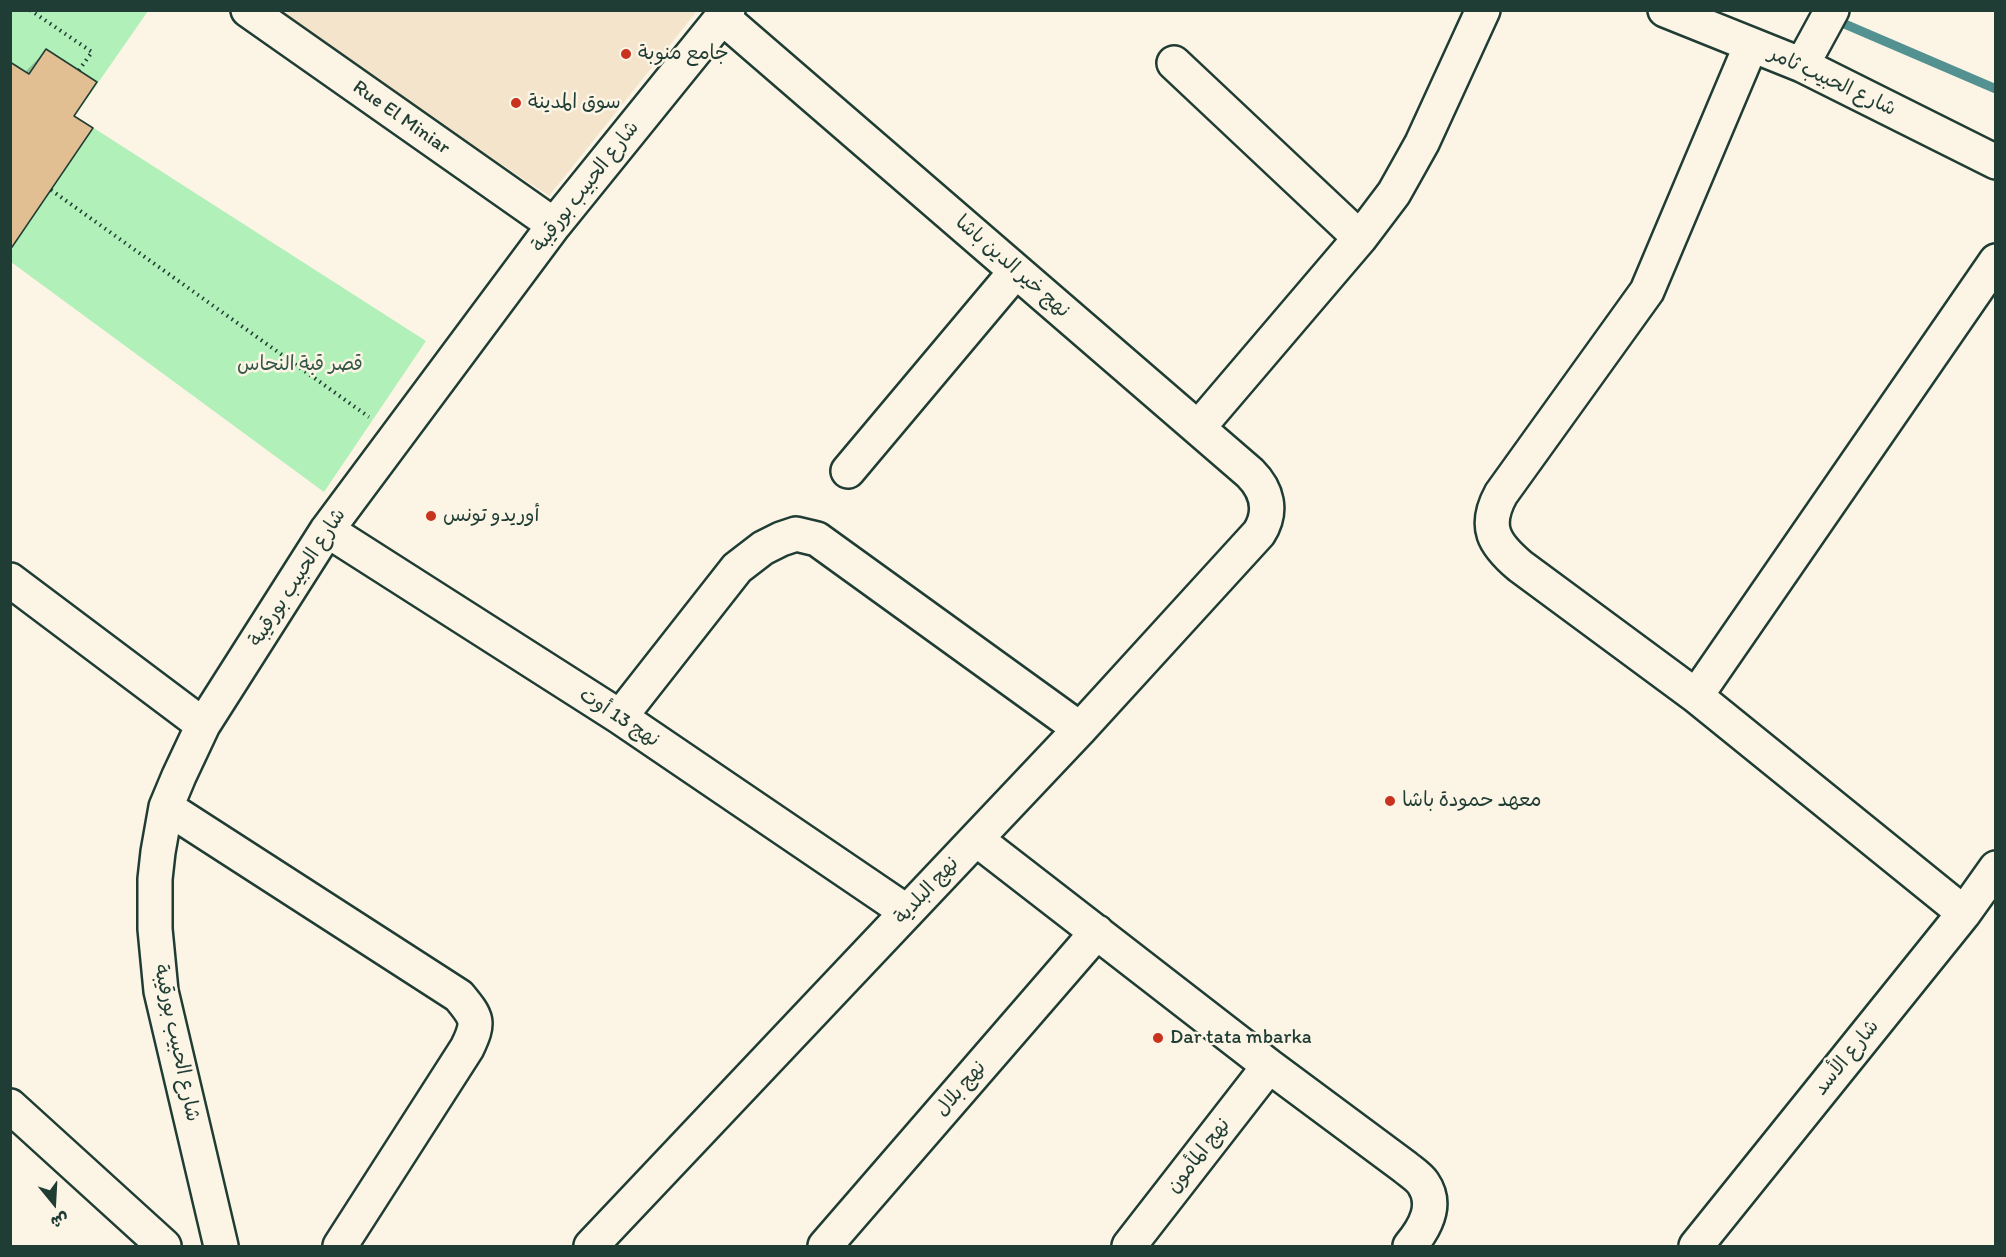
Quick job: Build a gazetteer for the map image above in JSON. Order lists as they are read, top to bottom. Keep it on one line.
{"streets":{"street":["شارع الحبيب ثامر","Rue El Miniar","شارع الحبيب بورقيبة","نهج خير الدين باشا","نهج 13 أوت","نهج البلدية","شارع الأسد","نهج بلال","نهج المأمون"]},"crossings":[["Rue El Miniar","شارع الحبيب بورقيبة"],["شارع الحبيب بورقيبة","نهج خير الدين باشا"],["شارع الحبيب بورقيبة","نهج 13 أوت"],["نهج خير الدين باشا","نهج البلدية"],["نهج 13 أوت","نهج البلدية"]],"parks":["قصر قبة النحاس"],"places":["جامع منوبة","سوق المدينة","أوريدو تونس","معهد حمودة باشا","Dar tata mbarka"],"north":"bottom"}
